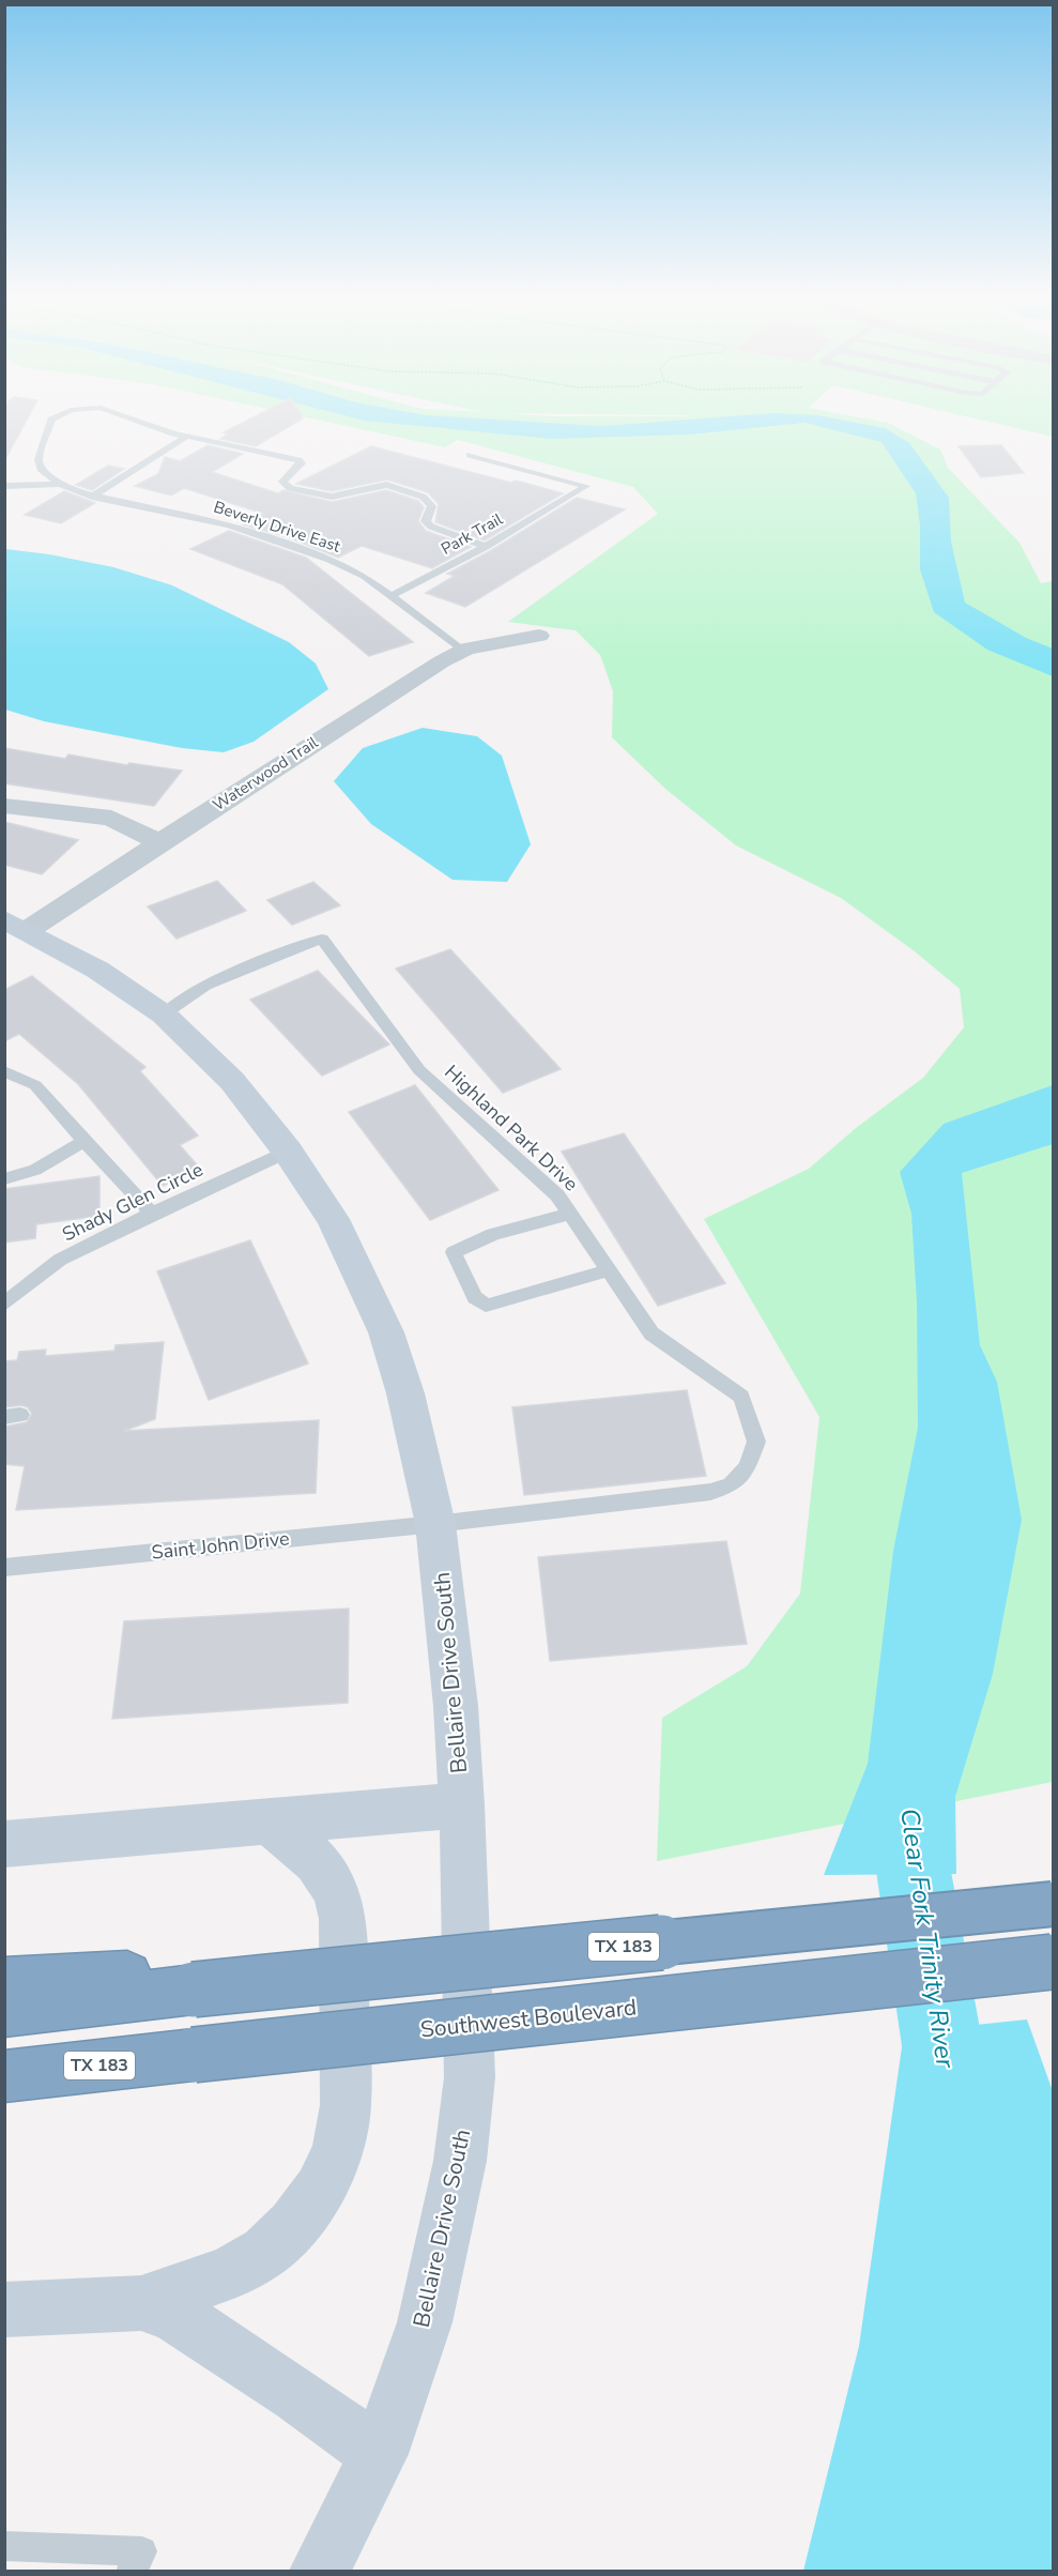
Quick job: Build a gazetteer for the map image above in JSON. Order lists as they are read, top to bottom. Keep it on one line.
{"streets":{"highway":["TX 183","Southwest Boulevard"],"street":["Waterwood Trail","Bellaire Drive South"],"lane":["Beverly Drive East","Park Trail","Highland Park Drive","Shady Glen Circle","Saint John Drive"]},"crossings":[["Beverly Drive East","Park Trail"],["Beverly Drive East","Waterwood Trail"],["Waterwood Trail","Bellaire Drive South"],["Highland Park Drive","Saint John Drive"],["Highland Park Drive","Bellaire Drive South"],["Shady Glen Circle","Bellaire Drive South"],["Saint John Drive","Bellaire Drive South"]],"water":["Clear Fork Trinity River"]}
